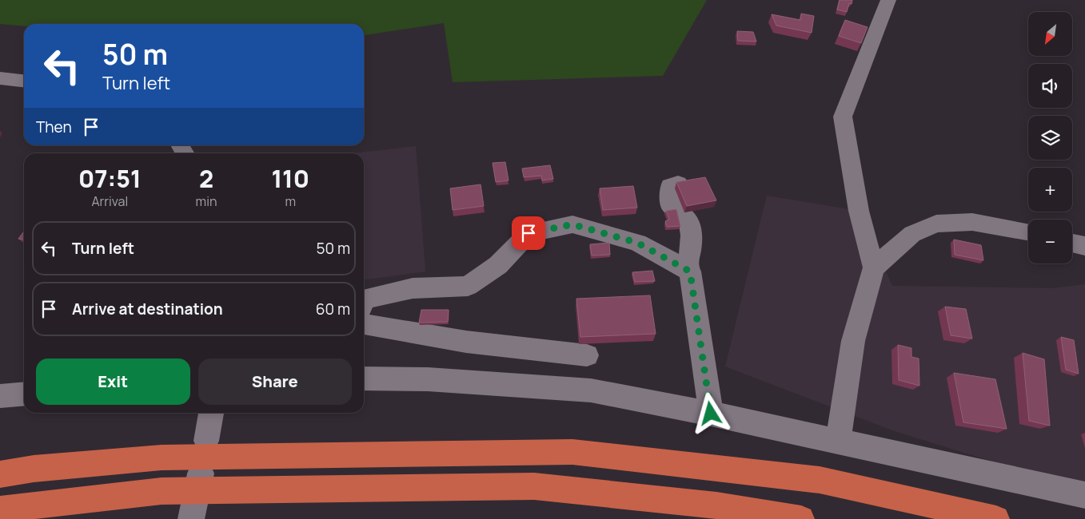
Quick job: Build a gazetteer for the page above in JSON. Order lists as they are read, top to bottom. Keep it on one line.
{"north":"bottom left","page":{"map_buttons":["+","−"],"turn":["50 m","Turn left"],"then":"Then","eta":["07:51","Arrival","2","min","110","m"],"list":[{"name":"Turn left","value":"50 m"},{"name":"Arrive at destination","value":"60 m"}],"buttons":["Exit","Share"]}}
